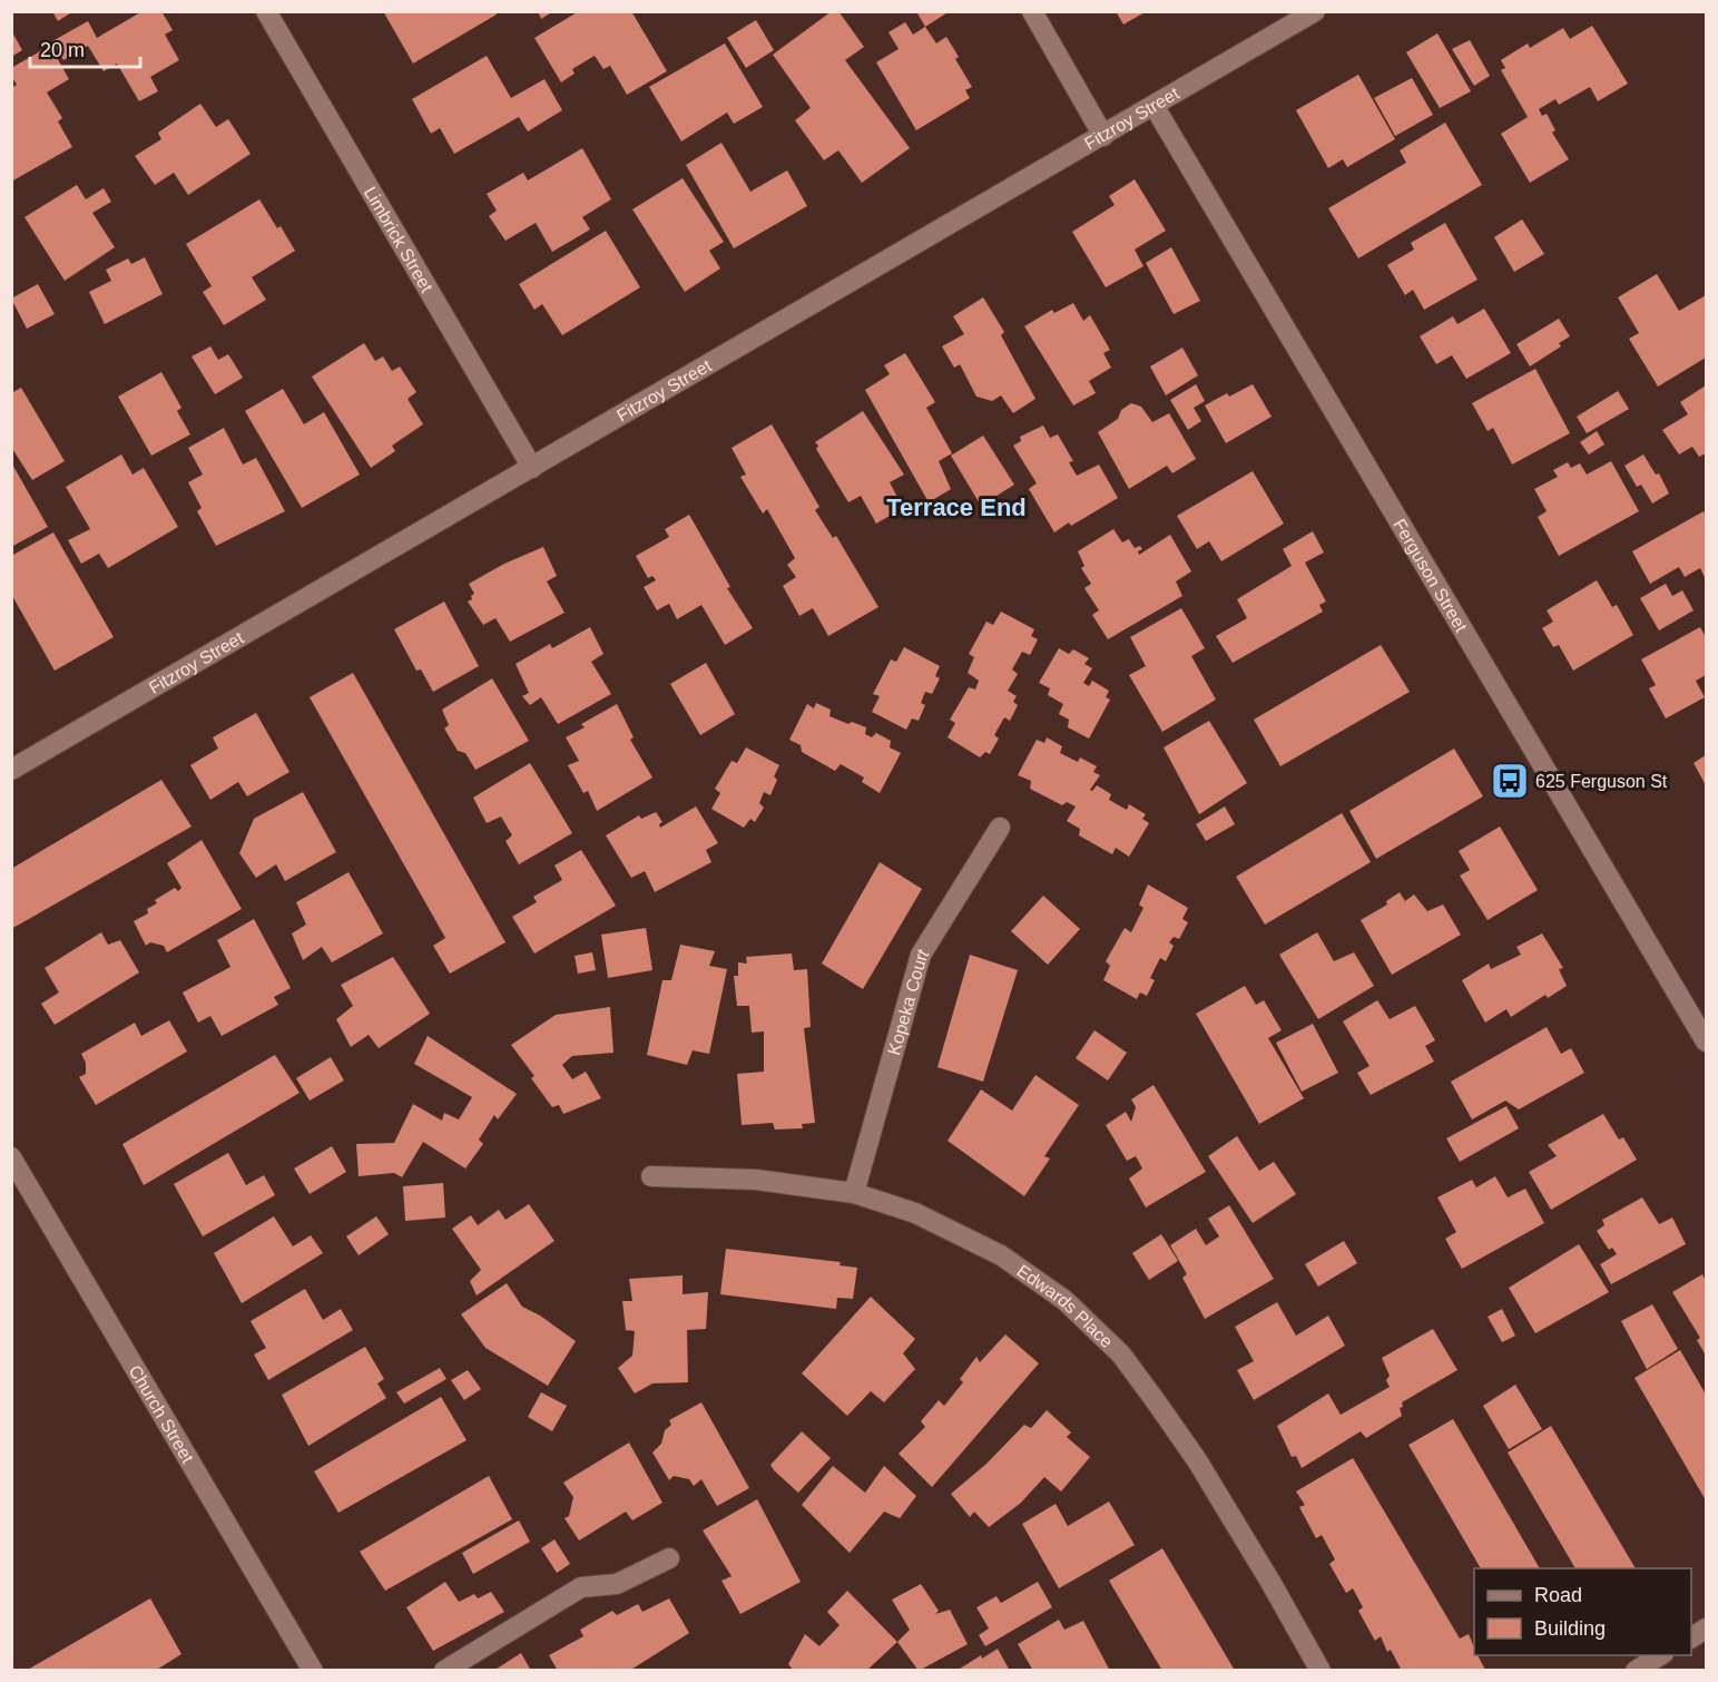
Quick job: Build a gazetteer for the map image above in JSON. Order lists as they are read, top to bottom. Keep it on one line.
{"streets":{"street":["Fitzroy Street","Limbrick Street","Ferguson Street","Kopeka Court","Edwards Place","Church Street"]},"crossings":[["Fitzroy Street","Limbrick Street"],["Fitzroy Street","Ferguson Street"],["Kopeka Court","Edwards Place"]],"districts":["Terrace End"],"places":{"bus stop":["625 Ferguson St"]},"legend":["Road","Building"],"scale_bar":"20 m"}
